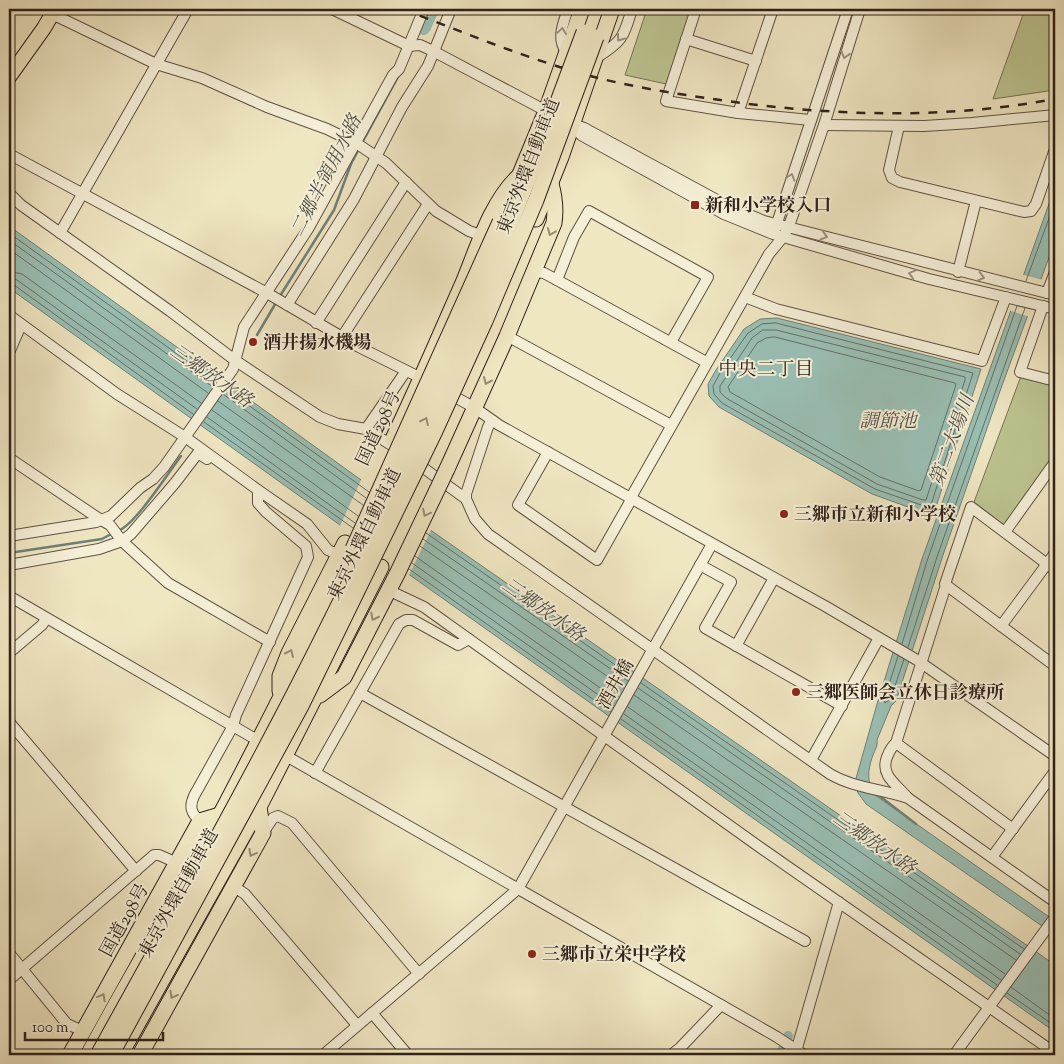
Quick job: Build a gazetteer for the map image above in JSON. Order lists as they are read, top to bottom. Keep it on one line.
{"streets":{"highway":["東京外環自動車道","国道298号"],"street":["酒井橋"]},"districts":["中央二丁目"],"water":["二郷半領用水路","三郷放水路","調節池","第二大場川"],"places":{"transit":["新和小学校入口"],"other":["酒井揚水機場","三郷市立新和小学校","三郷医師会立休日診療所","三郷市立栄中学校"]},"scale_bar":"100 m"}
